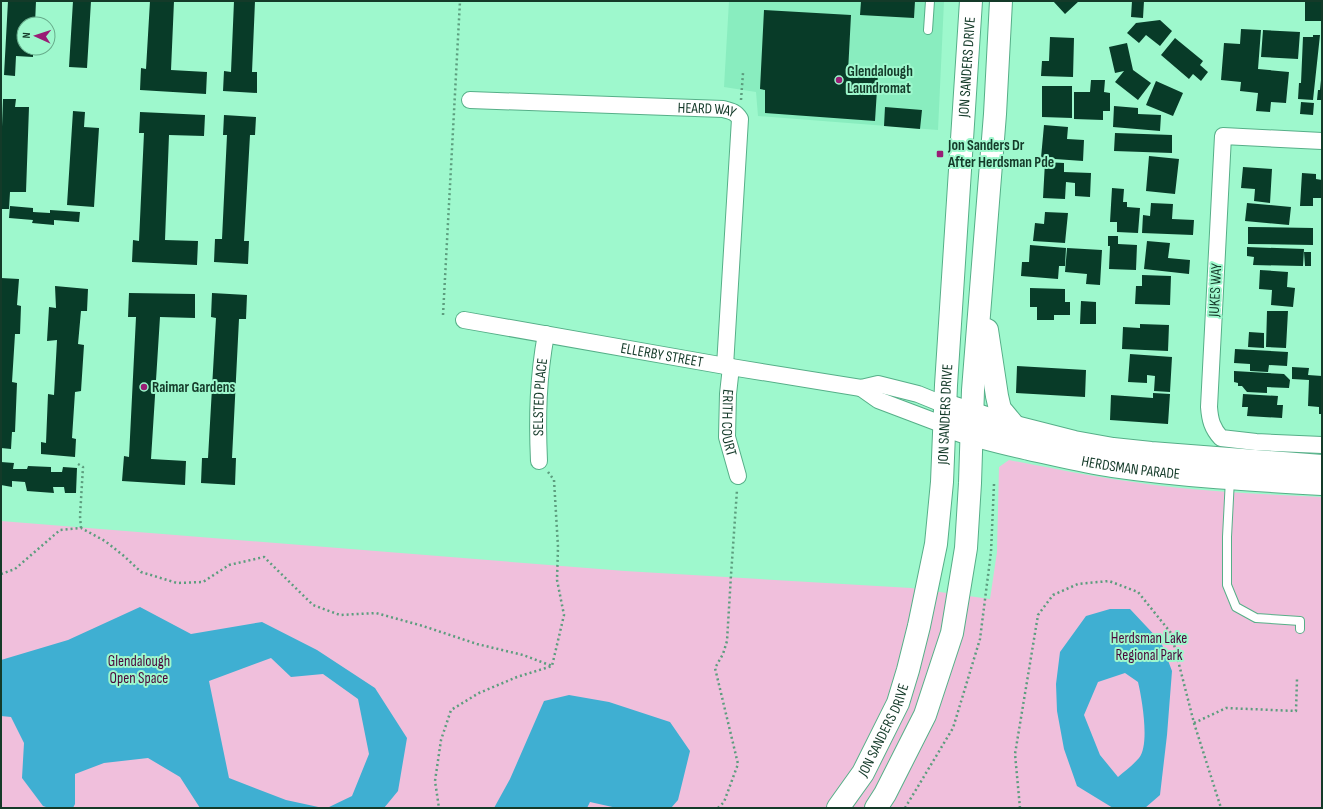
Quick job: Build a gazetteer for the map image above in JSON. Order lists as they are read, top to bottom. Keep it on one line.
{"streets":{"main road":["JON SANDERS DRIVE","HERDSMAN PARADE"],"street":["HEARD WAY","JUKES WAY","ELLERBY STREET","SELSTED PLACE","ERITH COURT"]},"crossings":[["JON SANDERS DRIVE","ELLERBY STREET"],["JON SANDERS DRIVE","HERDSMAN PARADE"],["HEARD WAY","ELLERBY STREET"],["HEARD WAY","ERITH COURT"],["ELLERBY STREET","SELSTED PLACE"],["ELLERBY STREET","ERITH COURT"],["ELLERBY STREET","HERDSMAN PARADE"]],"parks":["Herdsman Lake Regional Park","Glendalough Open Space"],"places":{"other":["Glendalough Laundromat","Raimar Gardens"],"transit":["Jon Sanders Dr After Herdsman Pde"]},"north":"left"}
